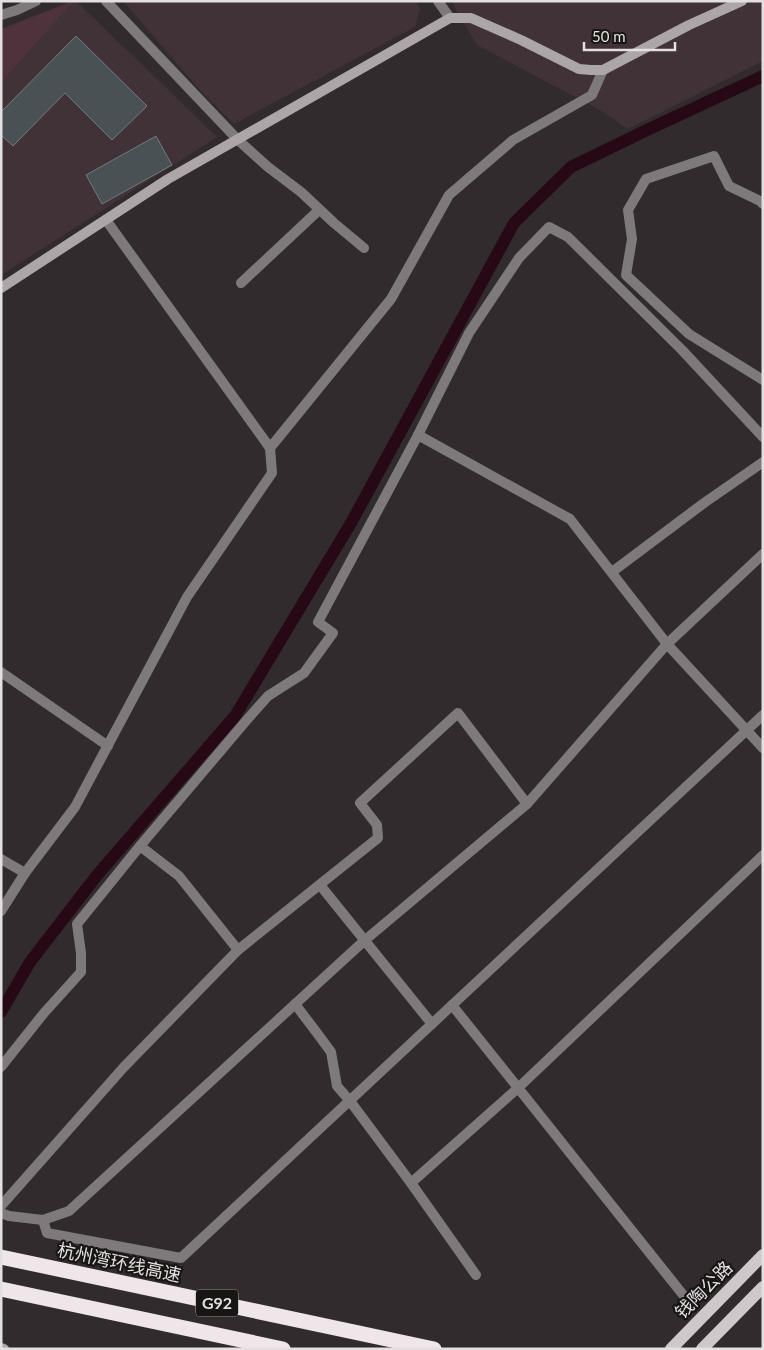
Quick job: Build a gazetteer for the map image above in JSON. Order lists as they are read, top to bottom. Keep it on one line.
{"streets":{"highway":["杭州湾环线高速","G92"],"main road":["钱陶公路"]},"scale_bar":"50 m"}
